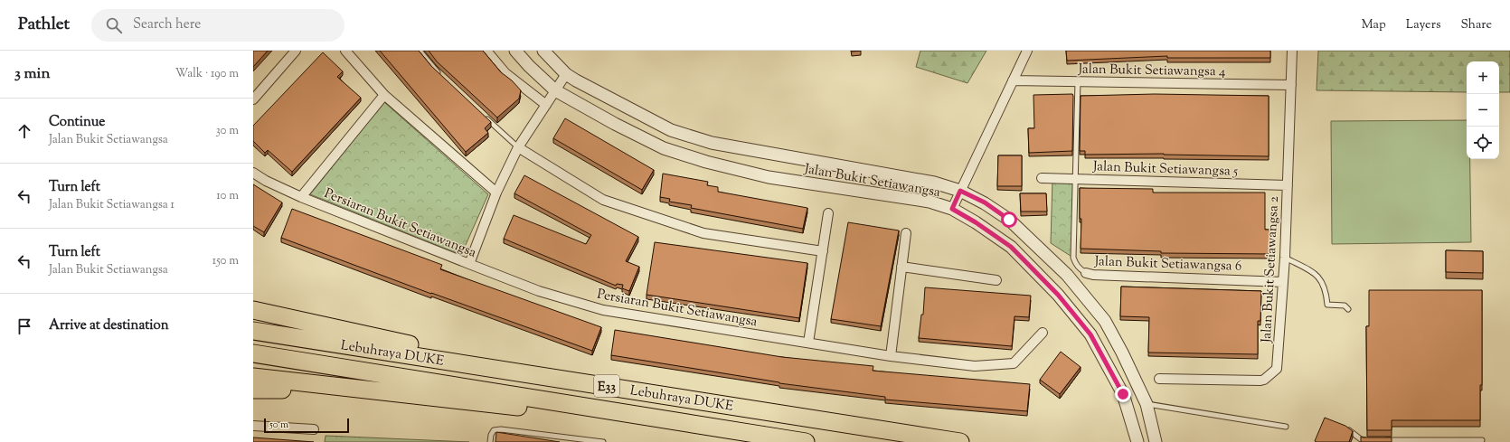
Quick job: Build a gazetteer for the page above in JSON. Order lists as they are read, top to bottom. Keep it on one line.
{"streets":{"highway":["Lebuhraya DUKE","E33"],"street":["Jalan Bukit Setiawangsa 4","Jalan Bukit Setiawangsa 5","Jalan Bukit Setiawangsa","Persiaran Bukit Setiawangsa","Jalan Bukit Setiawangsa 6","Jalan Bukit Setiawangsa 2"]},"crossings":[["Jalan Bukit Setiawangsa 4","Jalan Bukit Setiawangsa 6"],["Jalan Bukit Setiawangsa 4","Jalan Bukit Setiawangsa 2"],["Jalan Bukit Setiawangsa 5","Jalan Bukit Setiawangsa 6"],["Jalan Bukit Setiawangsa 5","Jalan Bukit Setiawangsa 2"],["Jalan Bukit Setiawangsa 6","Jalan Bukit Setiawangsa 2"]],"scale_bar":"50 m","page":{"header":"Pathlet","search":"Search here","nav":["Map","Layers","Share"],"heading":["3 min","Walk · 190 m"],"map_buttons":["+","−"],"list":[["Continue","Jalan Bukit Setiawangsa","30 m"],["Turn left","Jalan Bukit Setiawangsa 1","10 m"],["Turn left","Jalan Bukit Setiawangsa","150 m"],"Arrive at destination"],"scale":"50 m"}}
